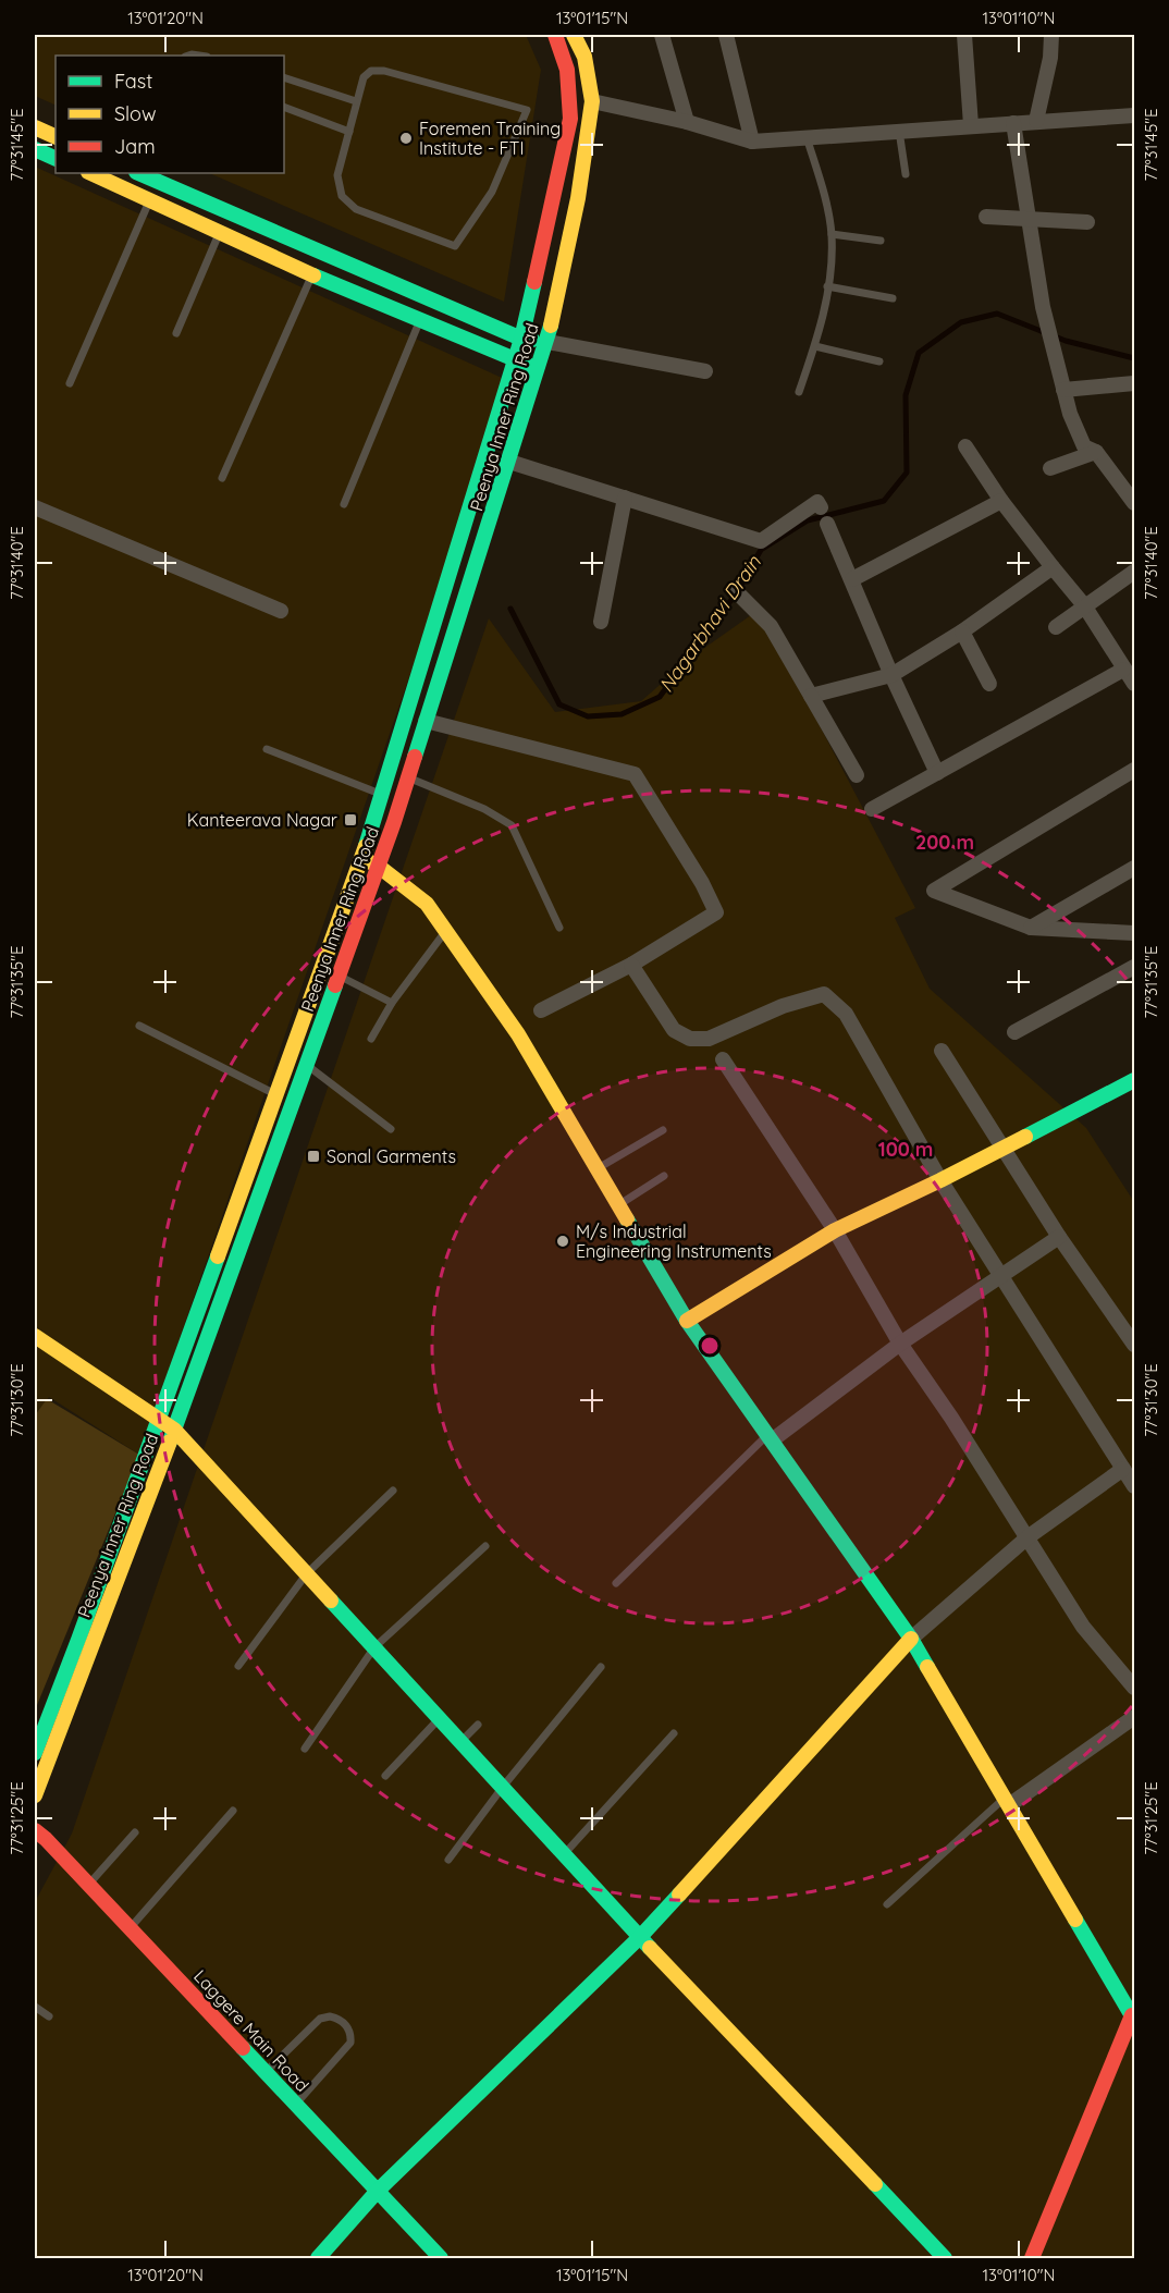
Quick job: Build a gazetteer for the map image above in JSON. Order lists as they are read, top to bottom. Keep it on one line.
{"streets":{"street":["Peenya Inner Ring Road","Laggere Main Road"]},"water":["Nagarbhavi Drain"],"places":{"other":["Foremen Training Institute - FTI","M/s Industrial Engineering Instruments"],"transit":["Kanteerava Nagar","Sonal Garments"]},"legend":["Fast","Slow","Jam"],"coordinates":["13°01'20\"N","13°01'15\"N","13°01'10\"N","77°31'45\"E","77°31'40\"E","77°31'35\"E","77°31'30\"E","77°31'25\"E"],"rings":["200 m","100 m"]}
